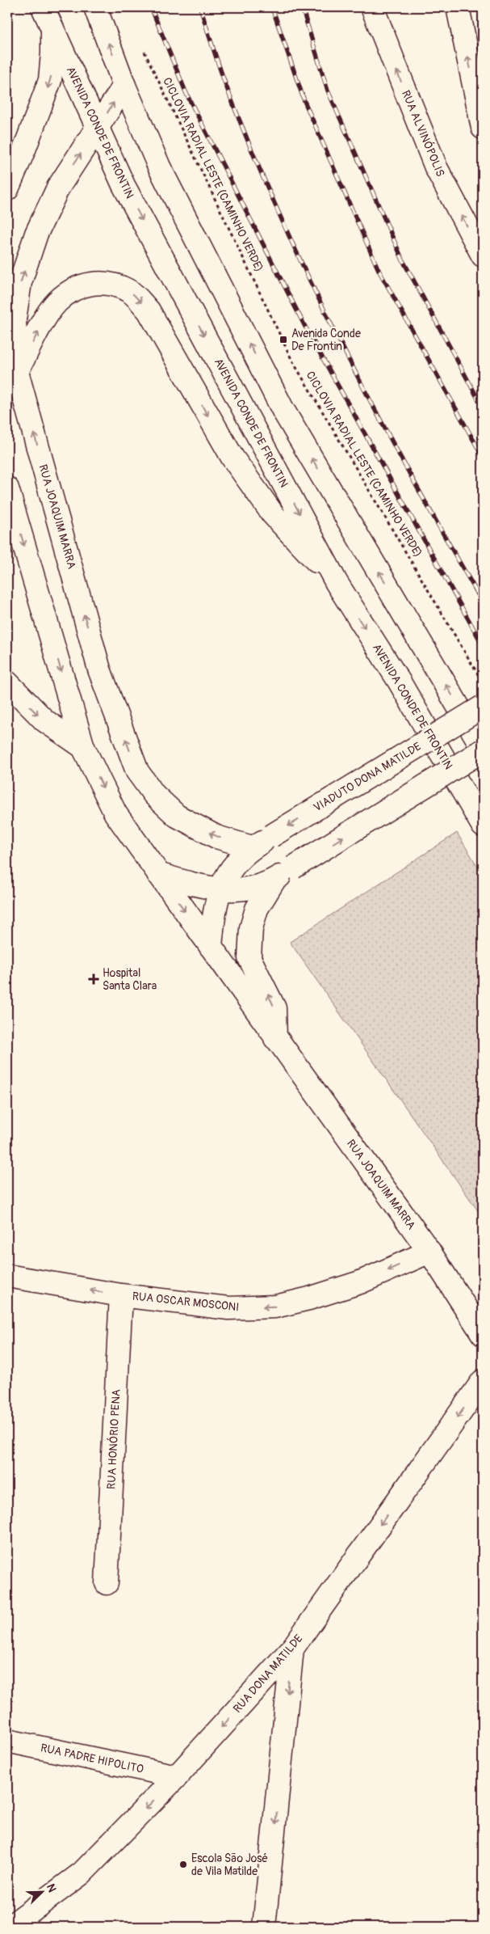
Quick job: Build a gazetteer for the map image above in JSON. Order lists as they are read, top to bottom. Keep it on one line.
{"streets":{"main road":["AVENIDA CONDE DE FRONTIN","RUA ALVINÓPOLIS","RUA JOAQUIM MARRA","VIADUTO DONA MATILDE","RUA OSCAR MOSCONI","RUA HONÓRIO PENA","RUA DONA MATILDE","RUA PADRE HIPOLITO"],"path":["CICLOVIA RADIAL LESTE (CAMINHO VERDE)"]},"crossings":[["AVENIDA CONDE DE FRONTIN","RUA JOAQUIM MARRA"],["RUA JOAQUIM MARRA","VIADUTO DONA MATILDE"],["RUA JOAQUIM MARRA","RUA OSCAR MOSCONI"],["RUA OSCAR MOSCONI","RUA HONÓRIO PENA"],["RUA DONA MATILDE","RUA PADRE HIPOLITO"]],"one_way":["RUA OSCAR MOSCONI","RUA DONA MATILDE"],"places":{"transit":["Avenida Conde De Frontin"],"health":["Hospital Santa Clara"],"other":["Escola São José de Vila Matilde"]},"north":"top right"}
